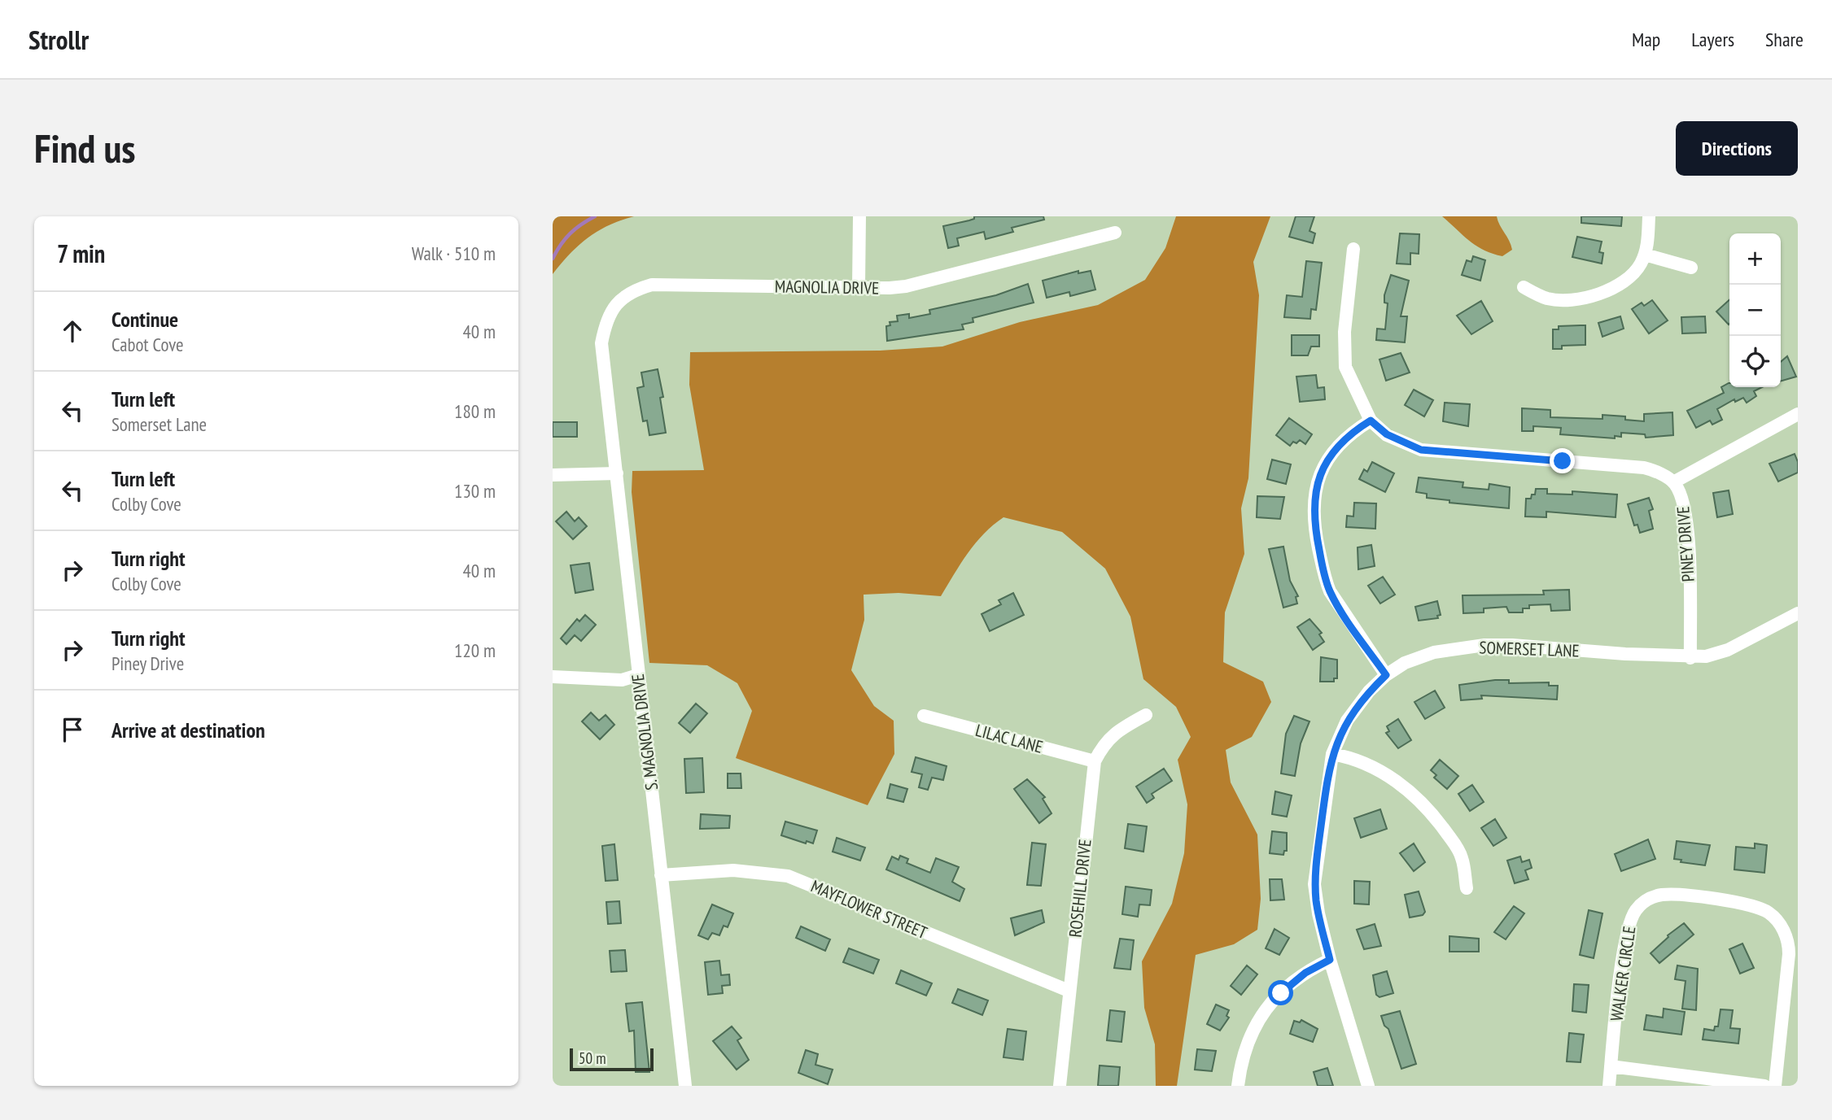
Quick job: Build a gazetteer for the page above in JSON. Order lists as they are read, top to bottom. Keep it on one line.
{"streets":{"street":["MAGNOLIA DRIVE","PINEY DRIVE","SOMERSET LANE","S. MAGNOLIA DRIVE","LILAC LANE","ROSEHILL DRIVE","MAYFLOWER STREET","WALKER CIRCLE"]},"crossings":[["MAGNOLIA DRIVE","S. MAGNOLIA DRIVE"],["PINEY DRIVE","SOMERSET LANE"],["S. MAGNOLIA DRIVE","MAYFLOWER STREET"],["LILAC LANE","ROSEHILL DRIVE"],["ROSEHILL DRIVE","MAYFLOWER STREET"]],"scale_bar":"50 m","page":{"header":"Strollr","nav":["Map","Layers","Share"],"buttons":"Directions","title":"Find us","heading":["7 min","Walk · 510 m"],"map_buttons":["+","−"],"list":[["Continue","Cabot Cove","40 m"],["Turn left","Somerset Lane","180 m"],["Turn left","Colby Cove","130 m"],["Turn right","Colby Cove","40 m"],["Turn right","Piney Drive","120 m"],"Arrive at destination"],"scale":"50 m"}}
